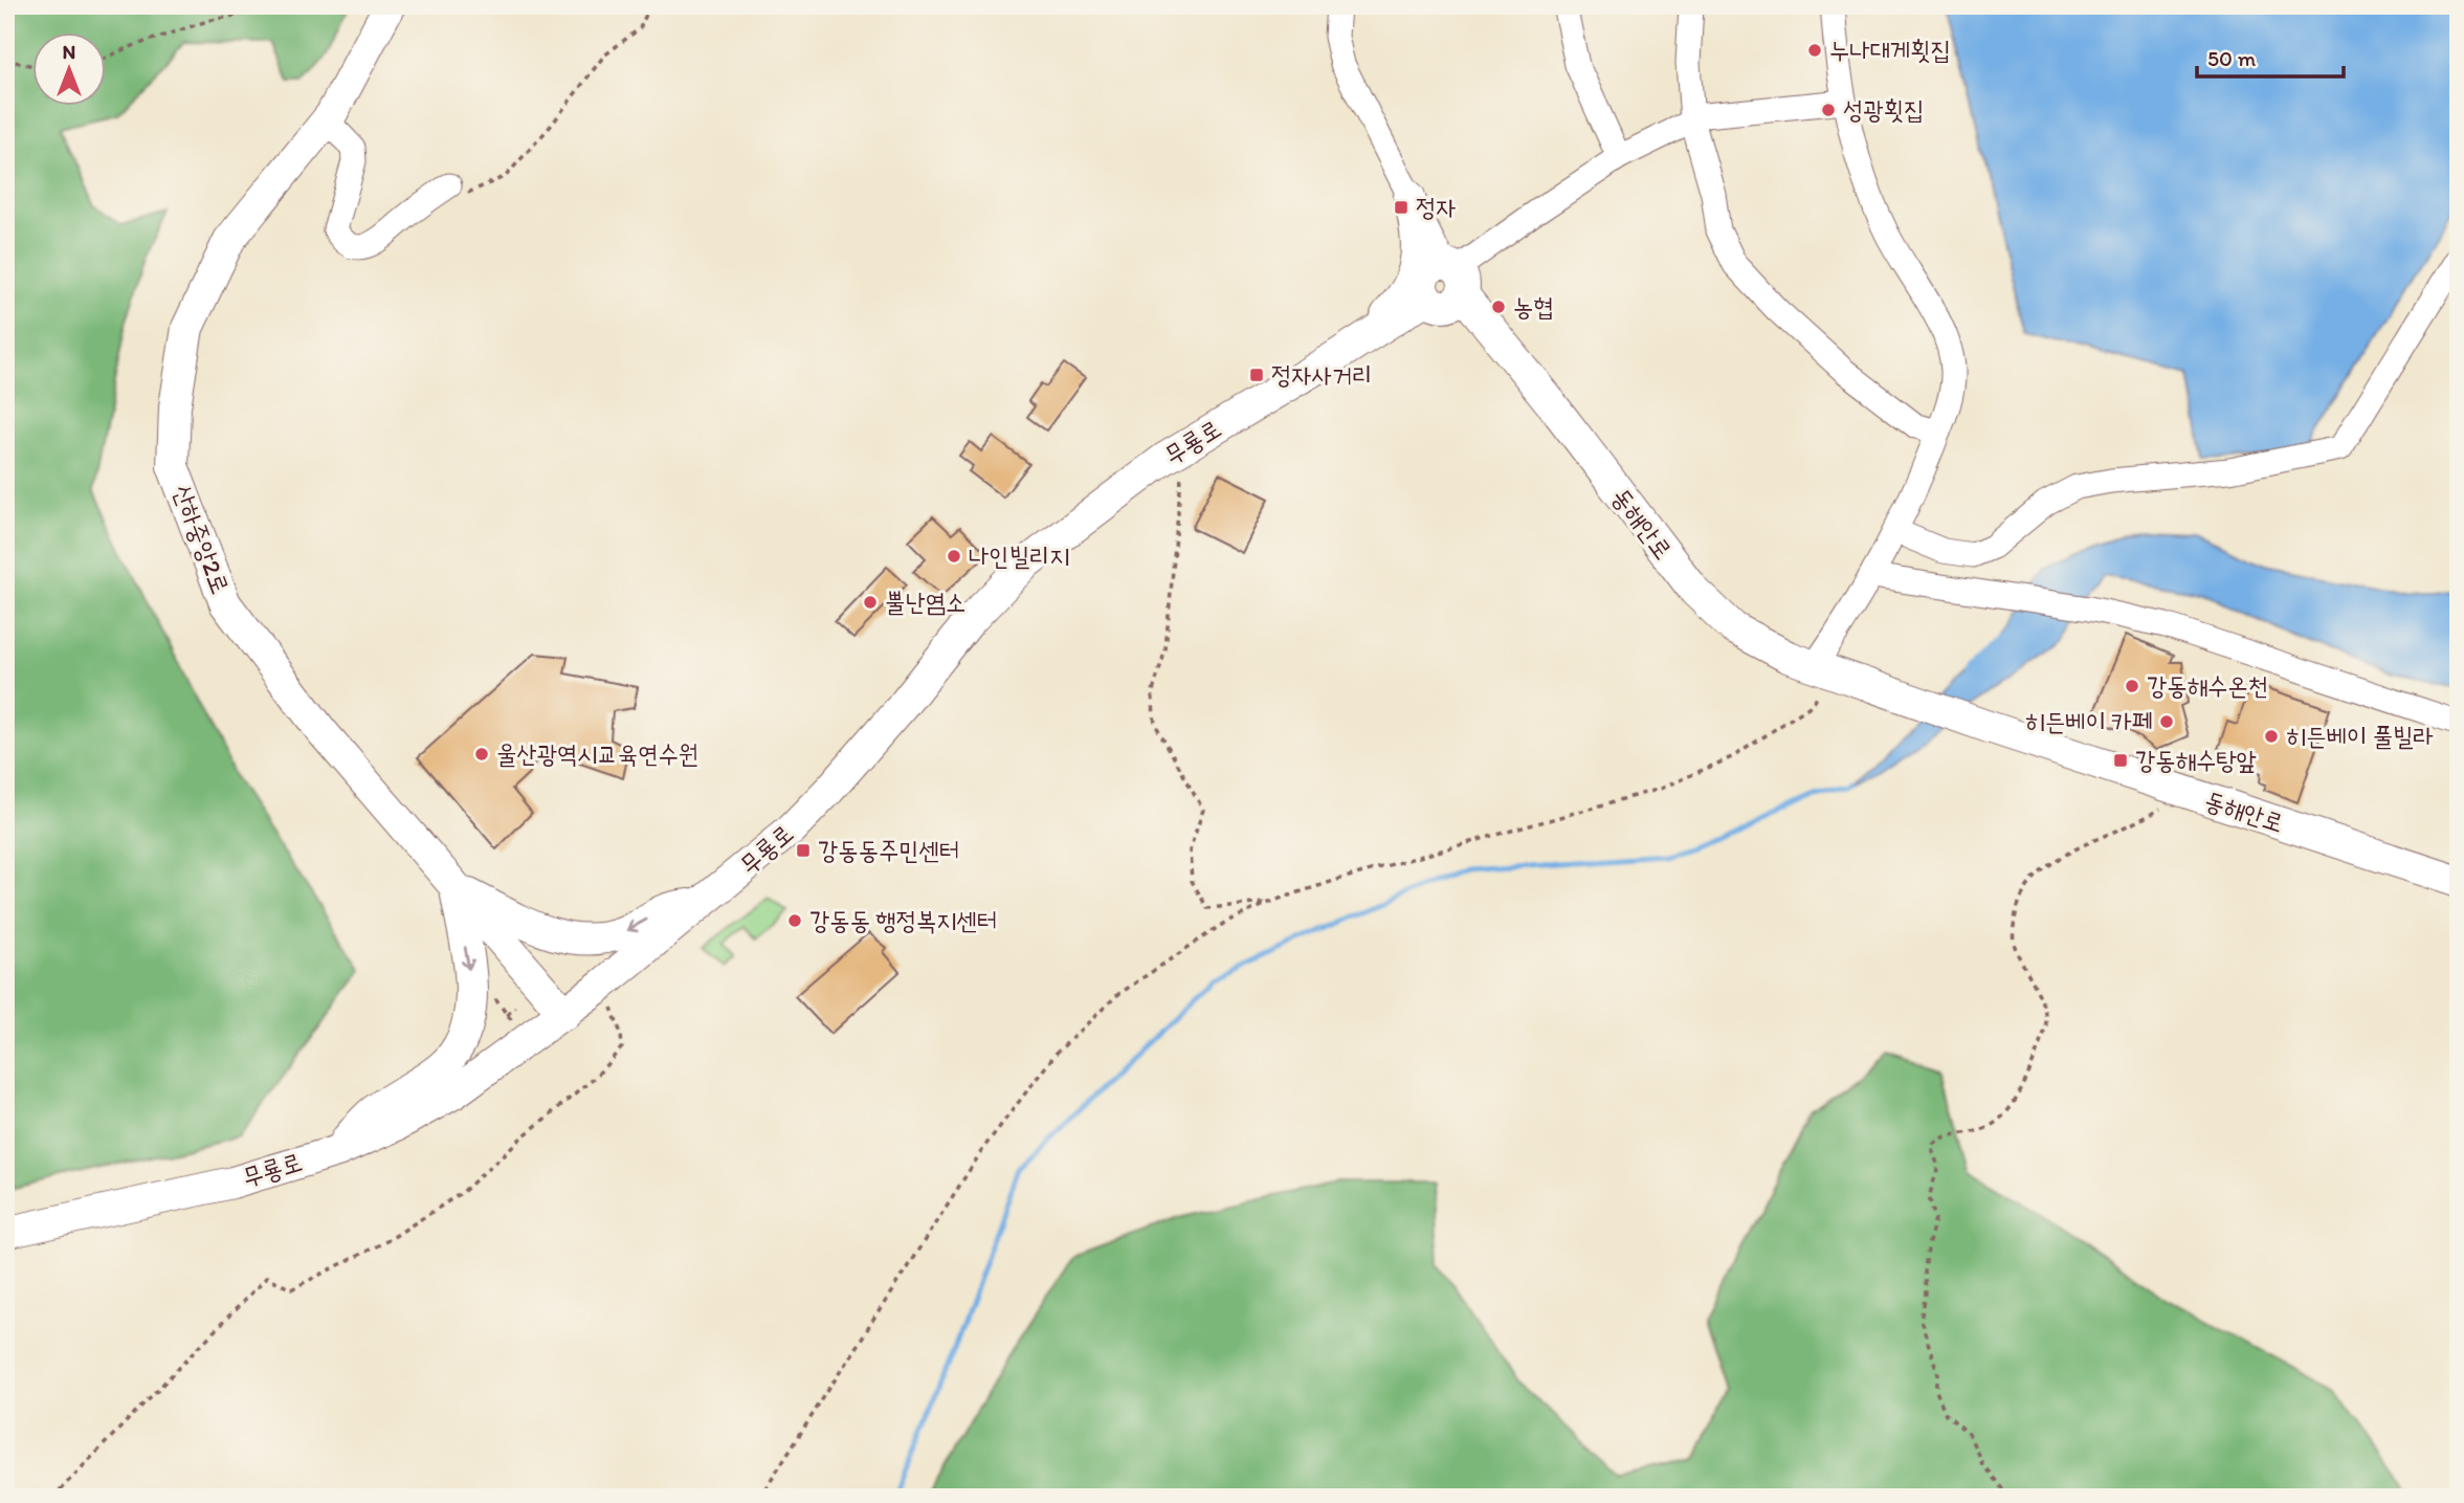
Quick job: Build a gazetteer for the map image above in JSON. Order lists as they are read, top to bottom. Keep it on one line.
{"streets":{"main road":["무룡로","동해안로","산하중앙2로"]},"crossings":[["무룡로","동해안로"],["무룡로","산하중앙2로"]],"places":{"other":["누나대게횟집","성광횟집","농협","나인빌리지","뿔난염소","강동해수온천","히든베이 카페","히든베이 풀빌라","울산광역시교육연수원","강동동 행정복지센터"],"transit":["정자","정자사거리","강동해수탕앞","강동동주민센터"]},"scale_bar":"50 m","north":"top"}
